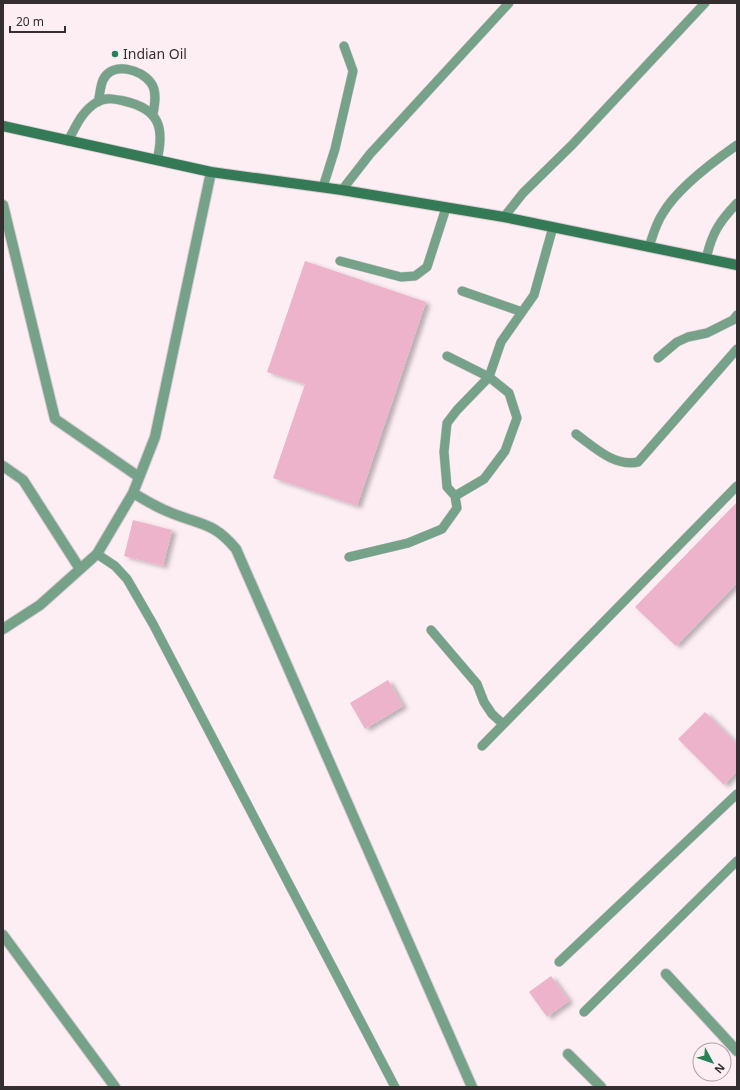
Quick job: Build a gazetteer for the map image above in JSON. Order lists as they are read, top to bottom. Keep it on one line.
{"places":["Indian Oil"],"scale_bar":"20 m","north":"bottom right"}
